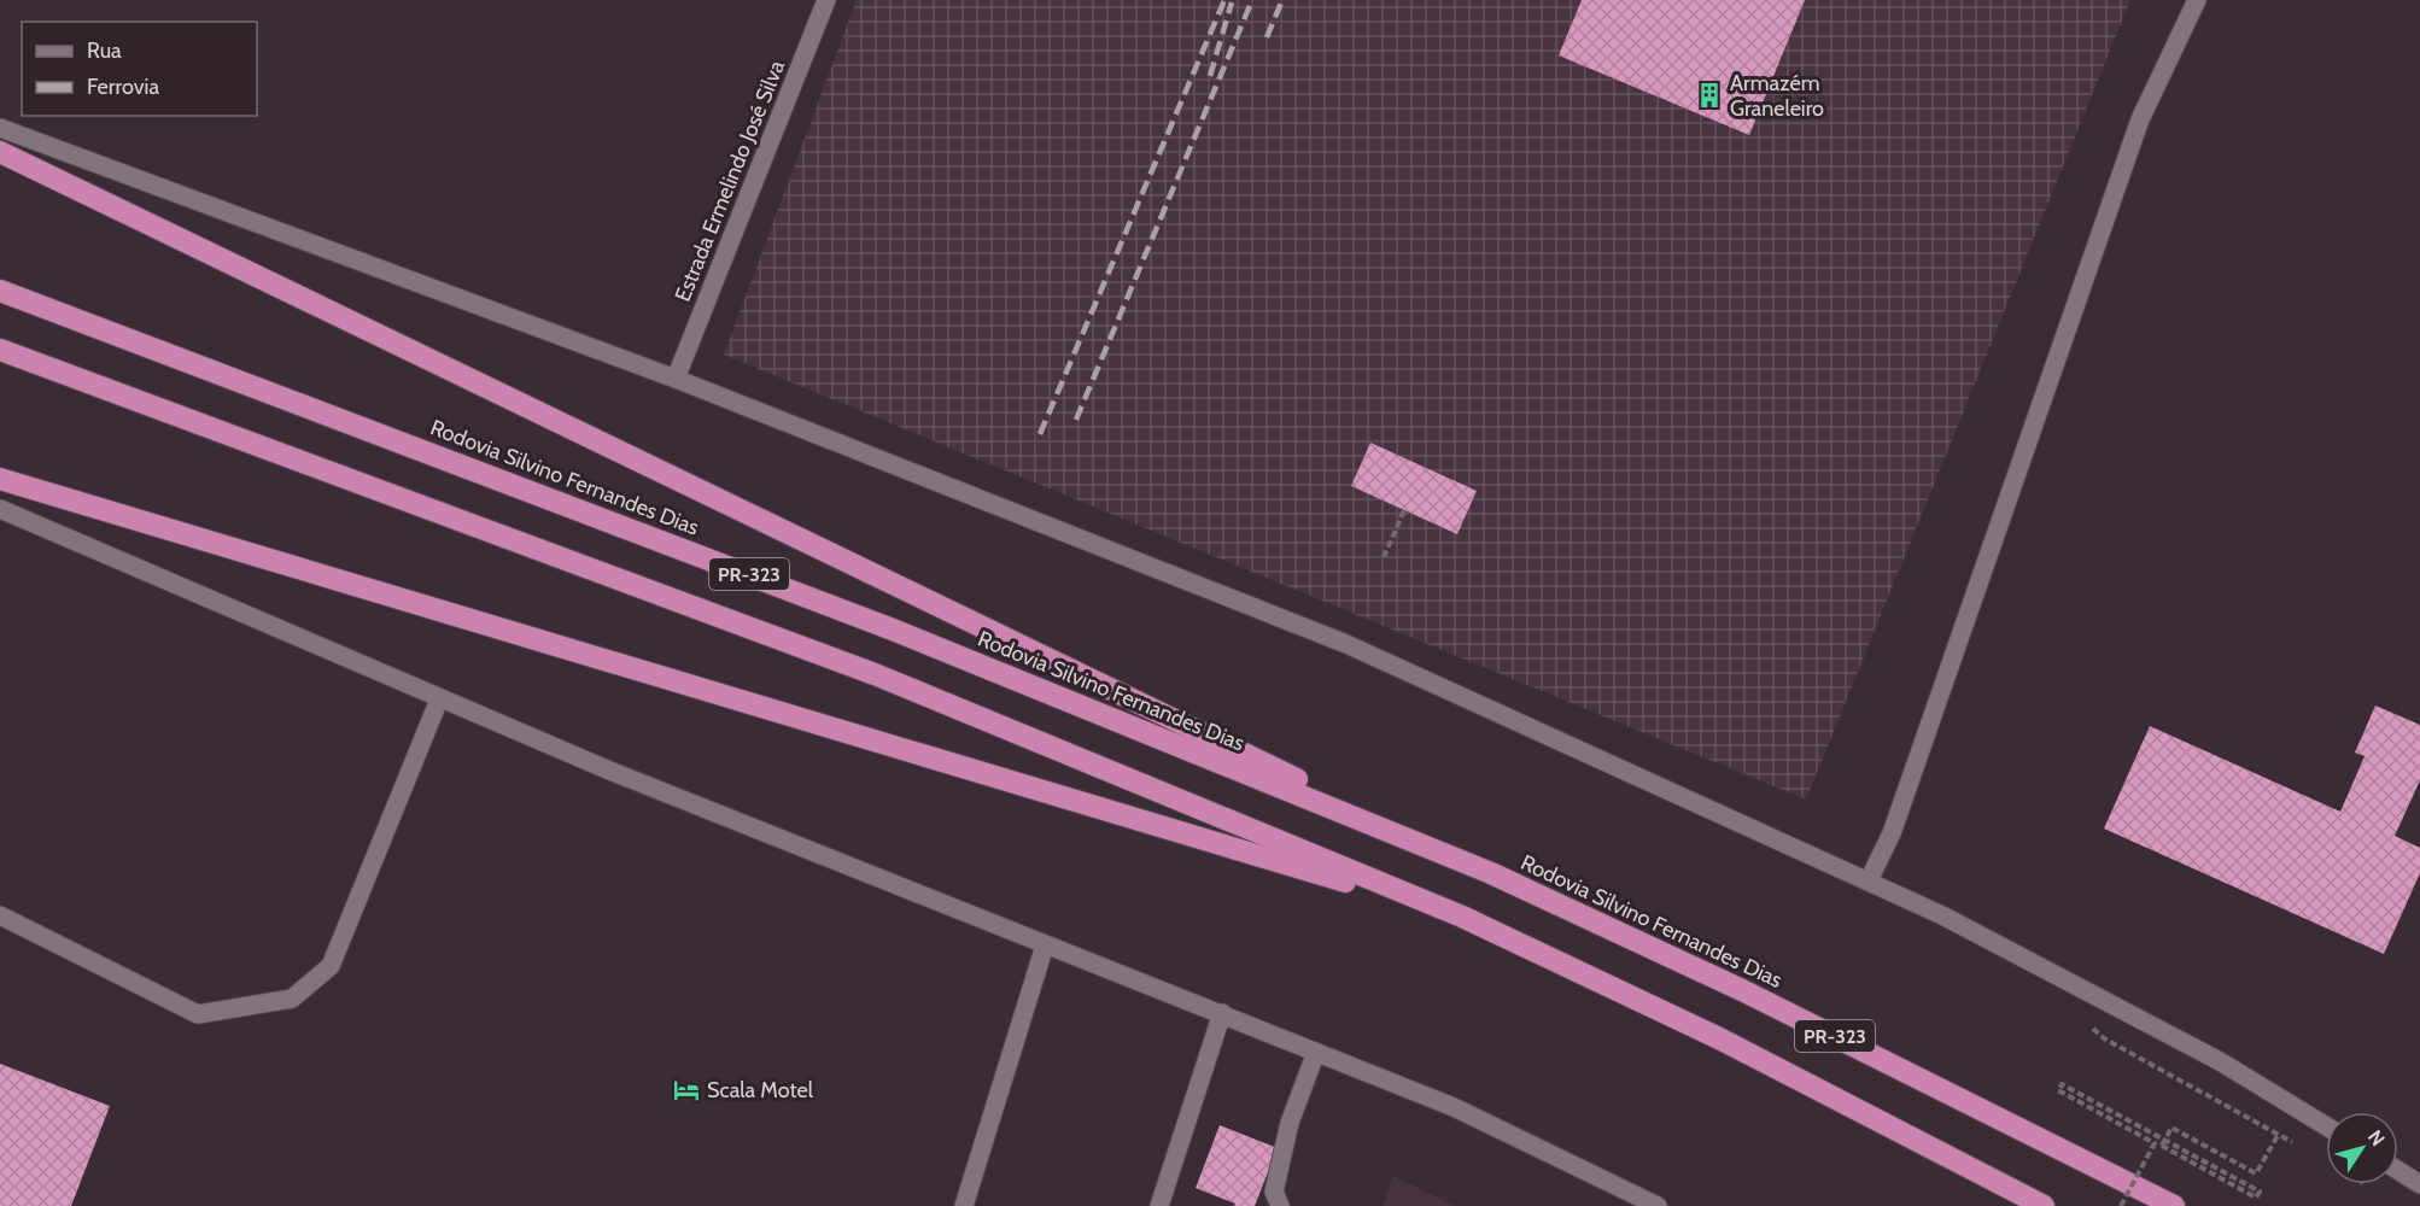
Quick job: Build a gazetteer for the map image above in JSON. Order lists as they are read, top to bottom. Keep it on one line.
{"streets":{"highway":["Rodovia Silvino Fernandes Dias","PR-323"],"street":["Estrada Ermelindo José Silva"]},"places":{"building":["Armazém Graneleiro"],"hotel":["Scala Motel"]},"legend":["Rua","Ferrovia"],"north":"top right"}
